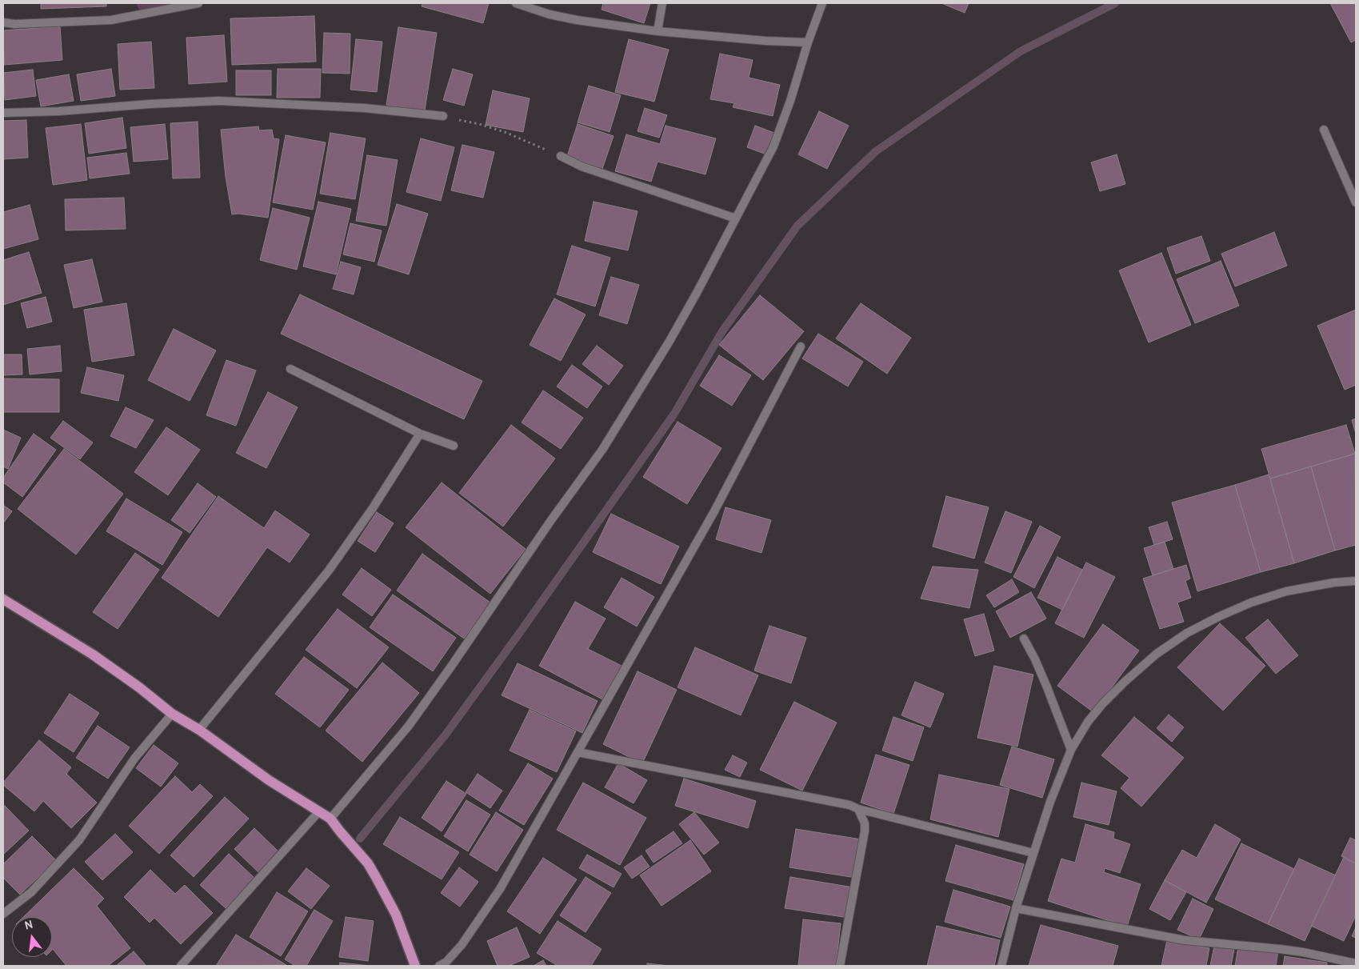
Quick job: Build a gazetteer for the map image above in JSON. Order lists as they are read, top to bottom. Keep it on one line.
{"north":"top"}
